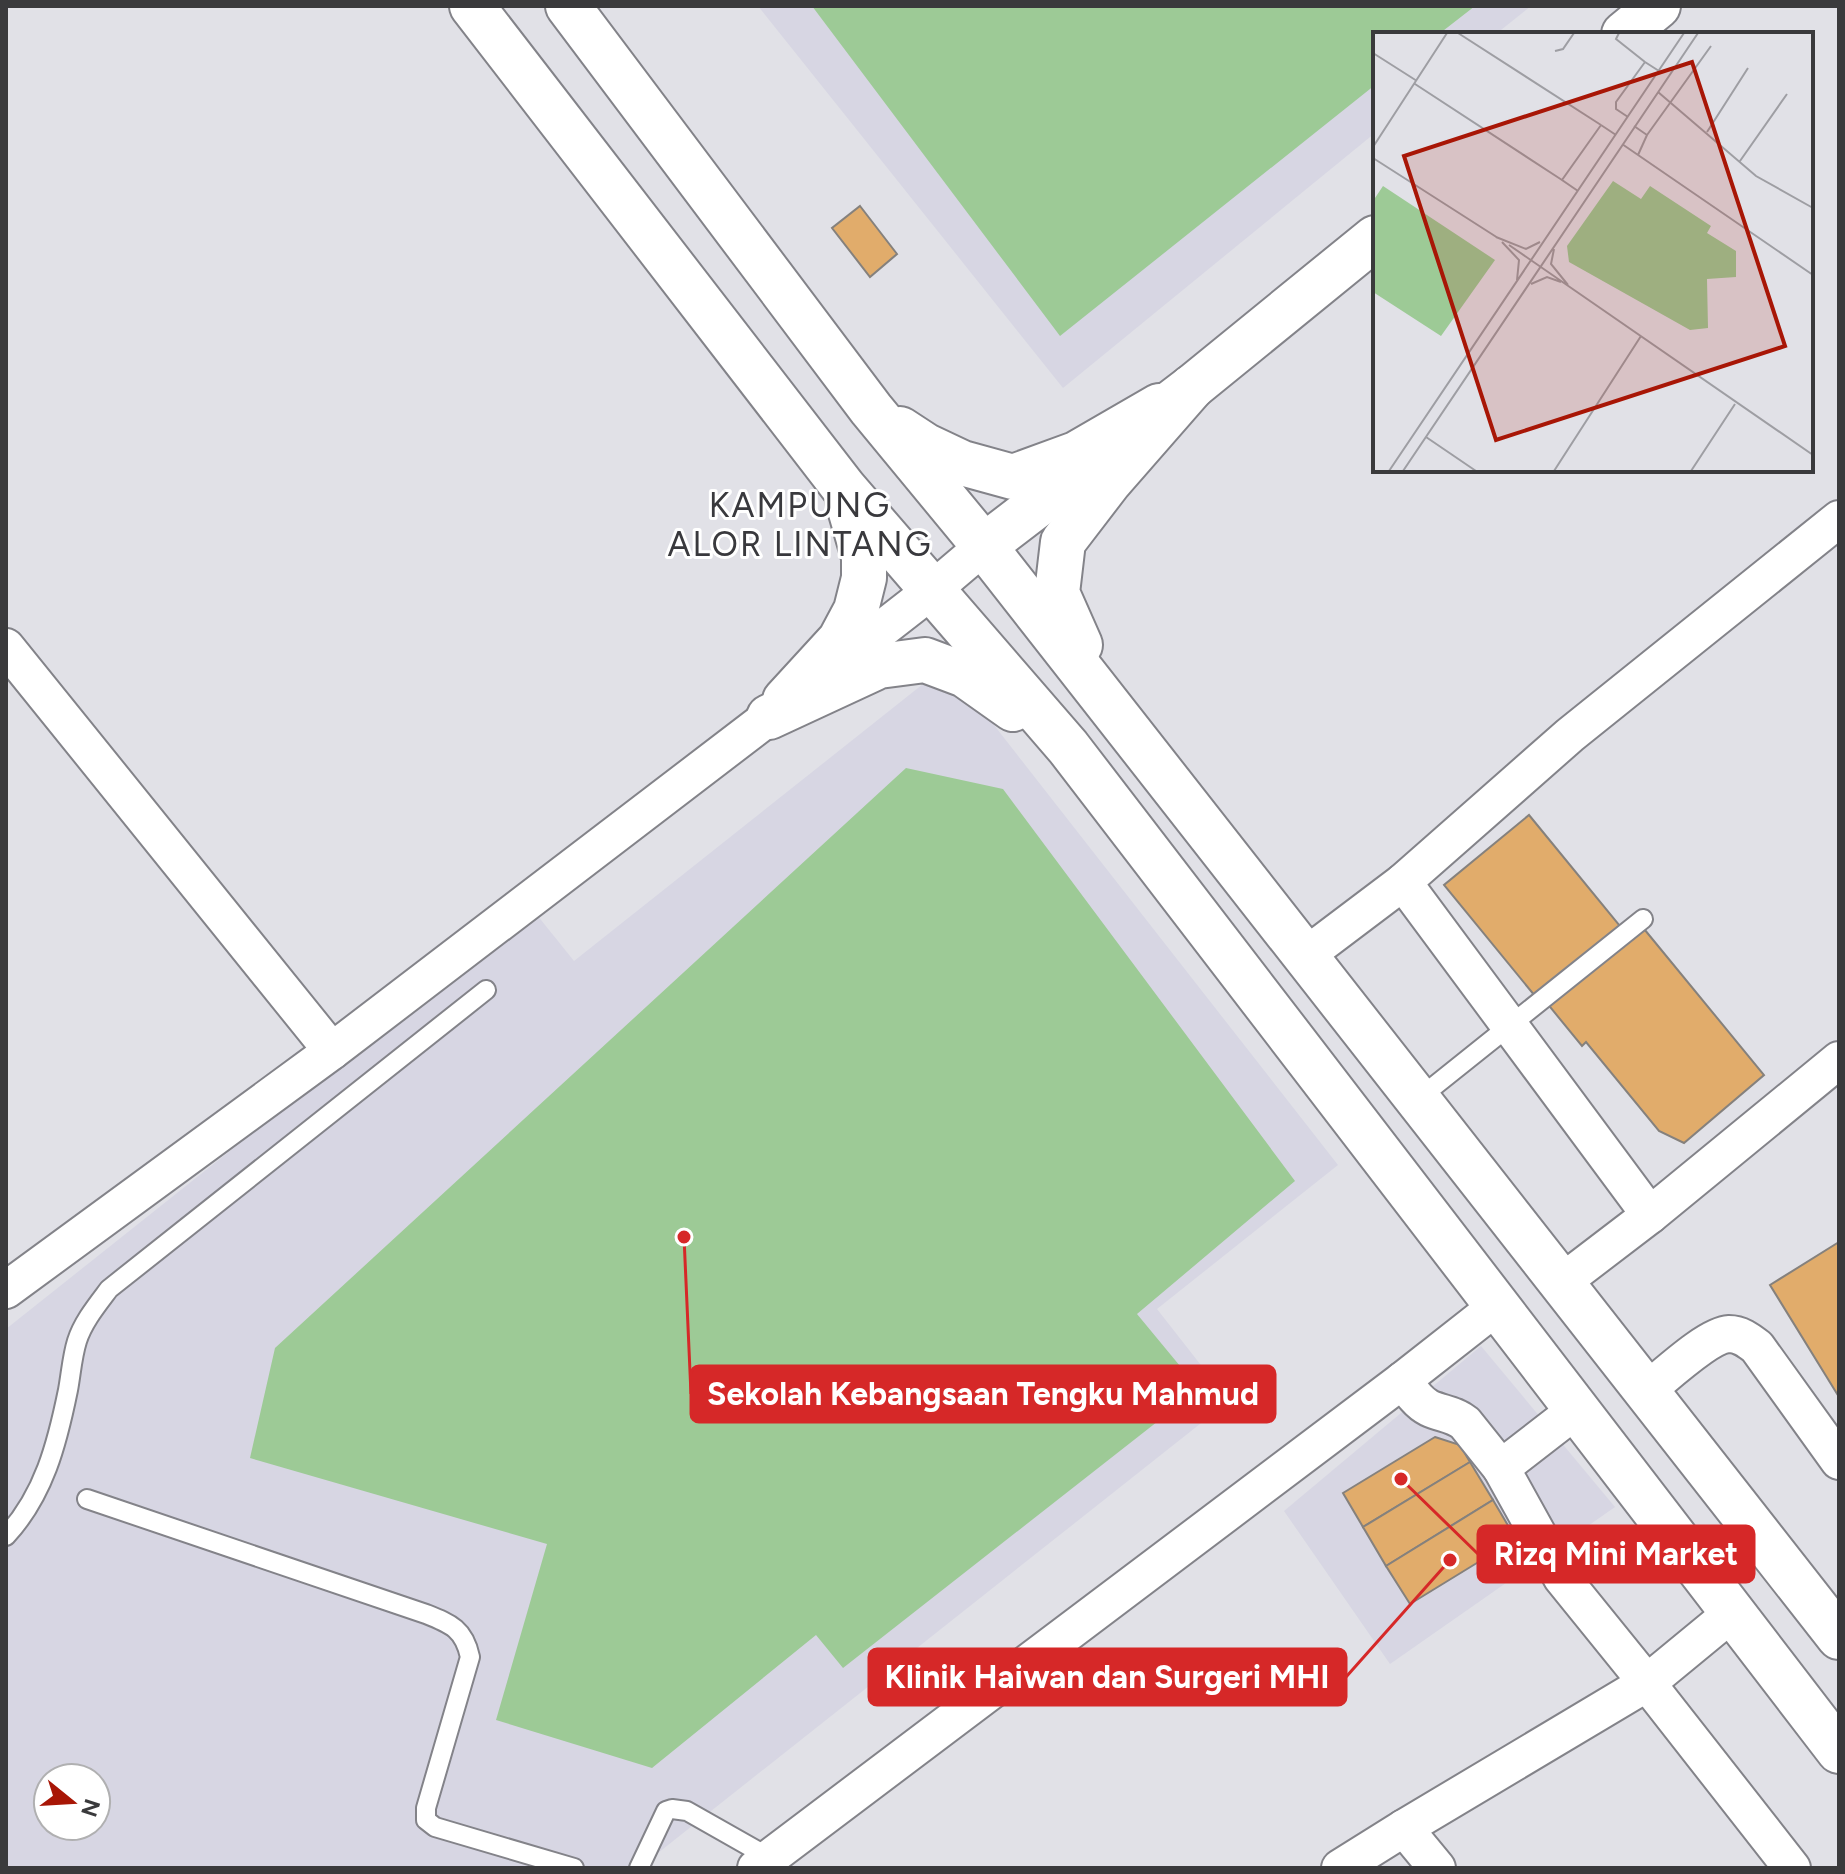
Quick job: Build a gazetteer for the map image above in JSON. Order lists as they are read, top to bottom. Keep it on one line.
{"districts":["KAMPUNG ALOR LINTANG"],"places":["Sekolah Kebangsaan Tengku Mahmud","Rizq Mini Market","Klinik Haiwan dan Surgeri MHI"],"north":"right"}
